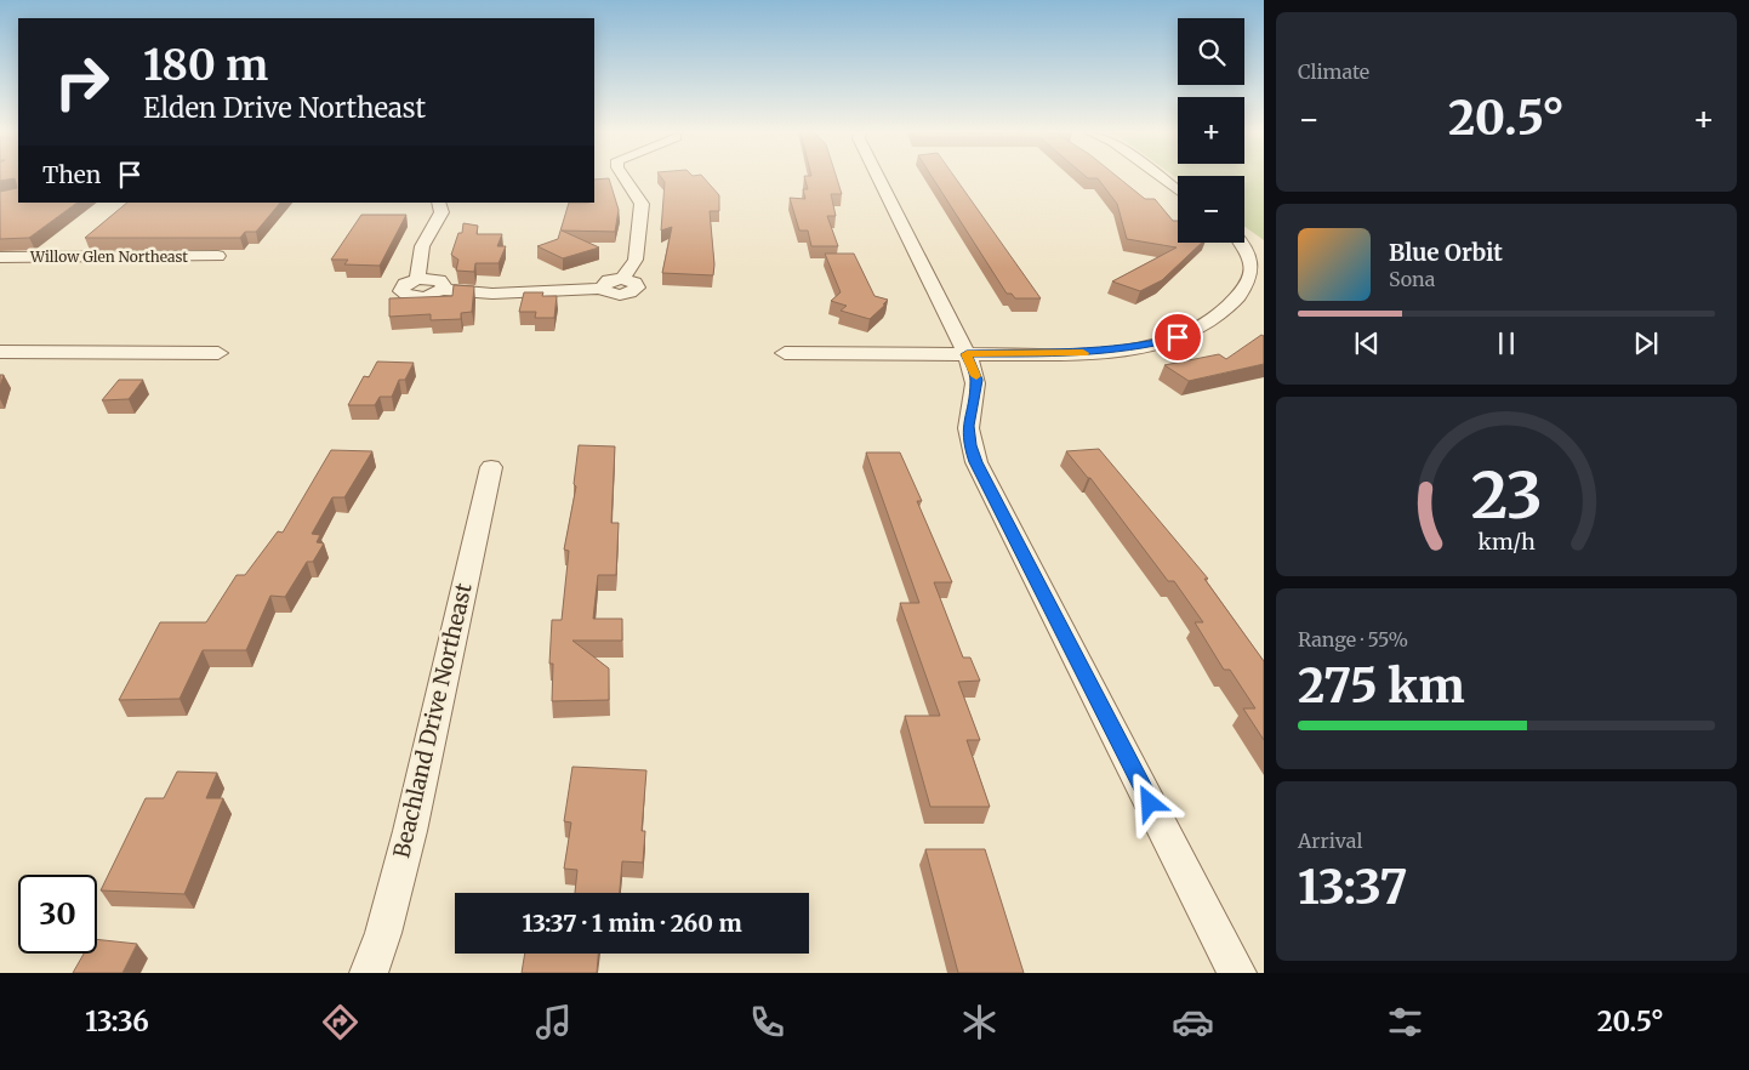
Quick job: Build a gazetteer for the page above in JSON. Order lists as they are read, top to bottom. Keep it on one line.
{"streets":{"street":["Willow Glen Northeast","Beachland Drive Northeast"]},"page":{"tile":["Climate",["Range · 55%","275 km"],["Arrival","13:37"]],"map_buttons":["+","−"],"turn":["180 m","Elden Drive Northeast"],"heat":["−","20.5°","+"],"then":"Then","song":["Blue Orbit","Sona"],"limit":"30","trip":"13:37 · 1 min · 260 m","tabs":["13:36","20.5°"],"gauge":["23","km/h"]}}
